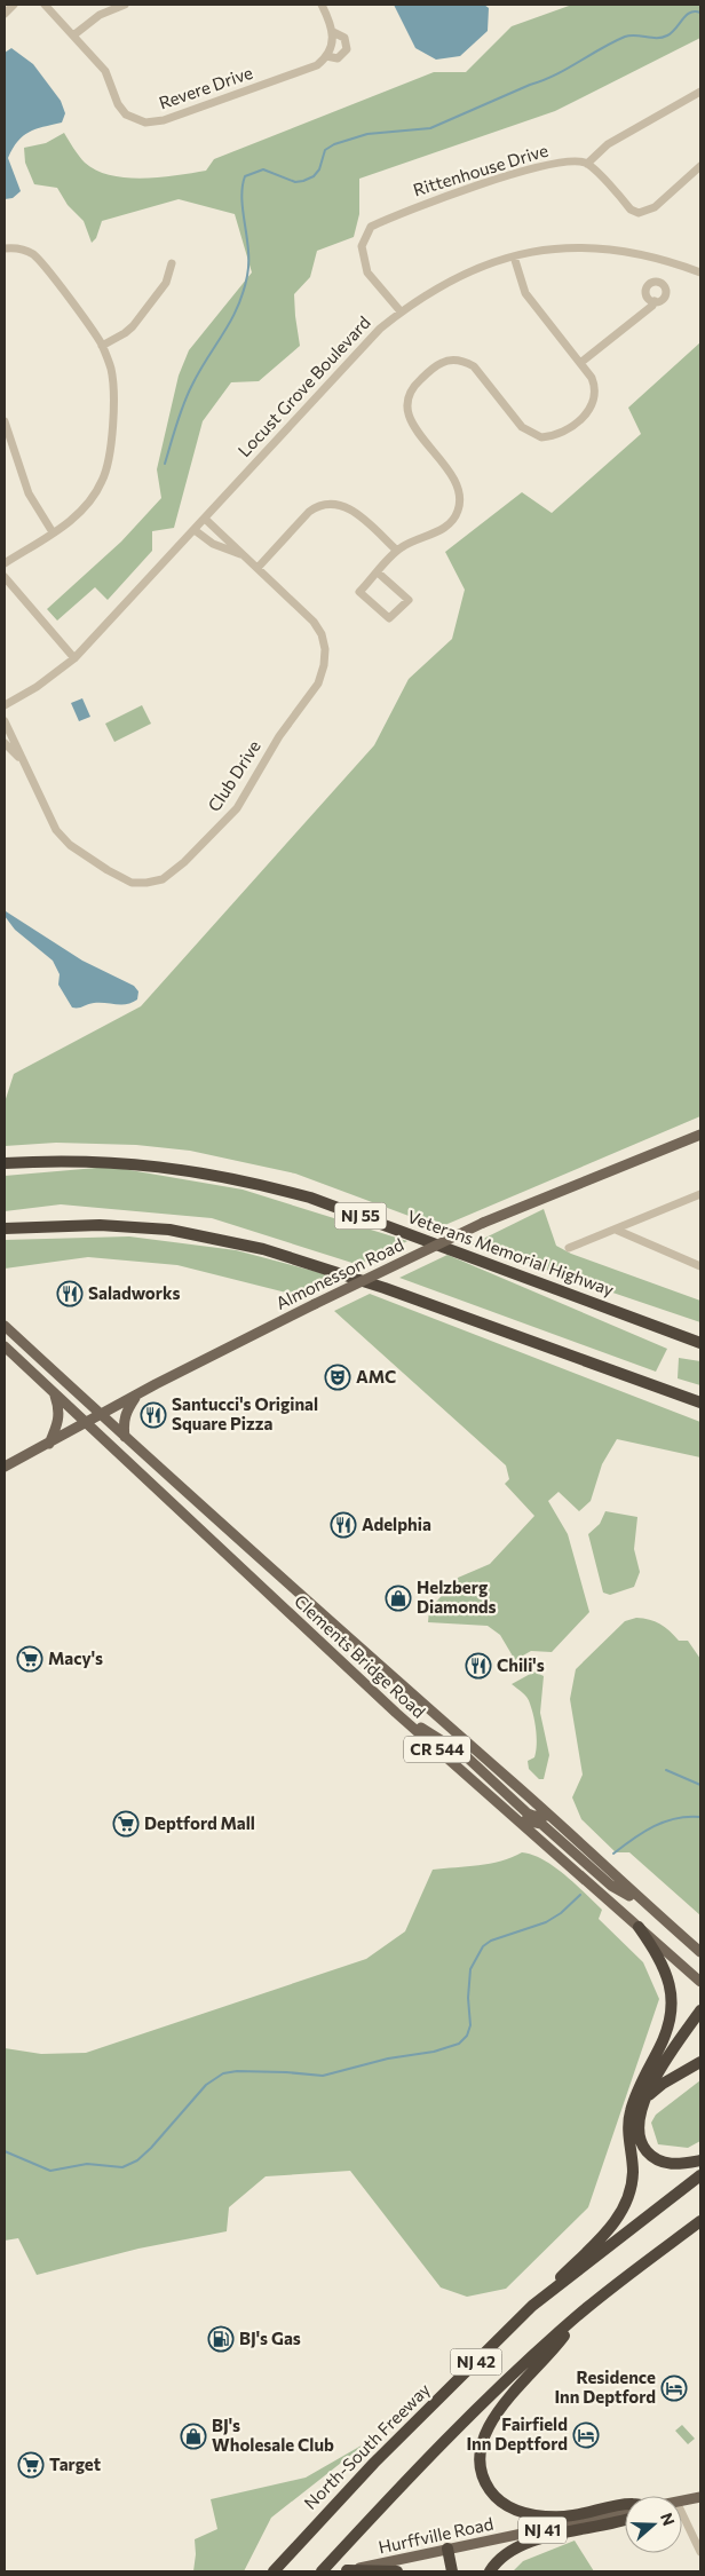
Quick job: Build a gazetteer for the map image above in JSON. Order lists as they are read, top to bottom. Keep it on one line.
{"streets":{"highway":["NJ 55","Veterans Memorial Highway","NJ 42","North-South Freeway"],"main road":["Almonesson Road","Clements Bridge Road","CR 544","NJ 41","Hurffville Road"],"street":["Revere Drive","Rittenhouse Drive","Locust Grove Boulevard","Club Drive"]},"crossings":[["Rittenhouse Drive","Locust Grove Boulevard"],["Locust Grove Boulevard","Club Drive"],["Almonesson Road","Clements Bridge Road"]],"places":{"restaurant":["Saladworks","Santucci's Original Square Pizza","Adelphia","Chili's"],"theatre":["AMC"],"shop":["Helzberg Diamonds","BJ's Wholesale Club"],"supermarket":["Macy's","Deptford Mall","Target"],"fuel station":["BJ's Gas"],"hotel":["Residence Inn Deptford","Fairfield Inn Deptford"]},"north":"right"}
